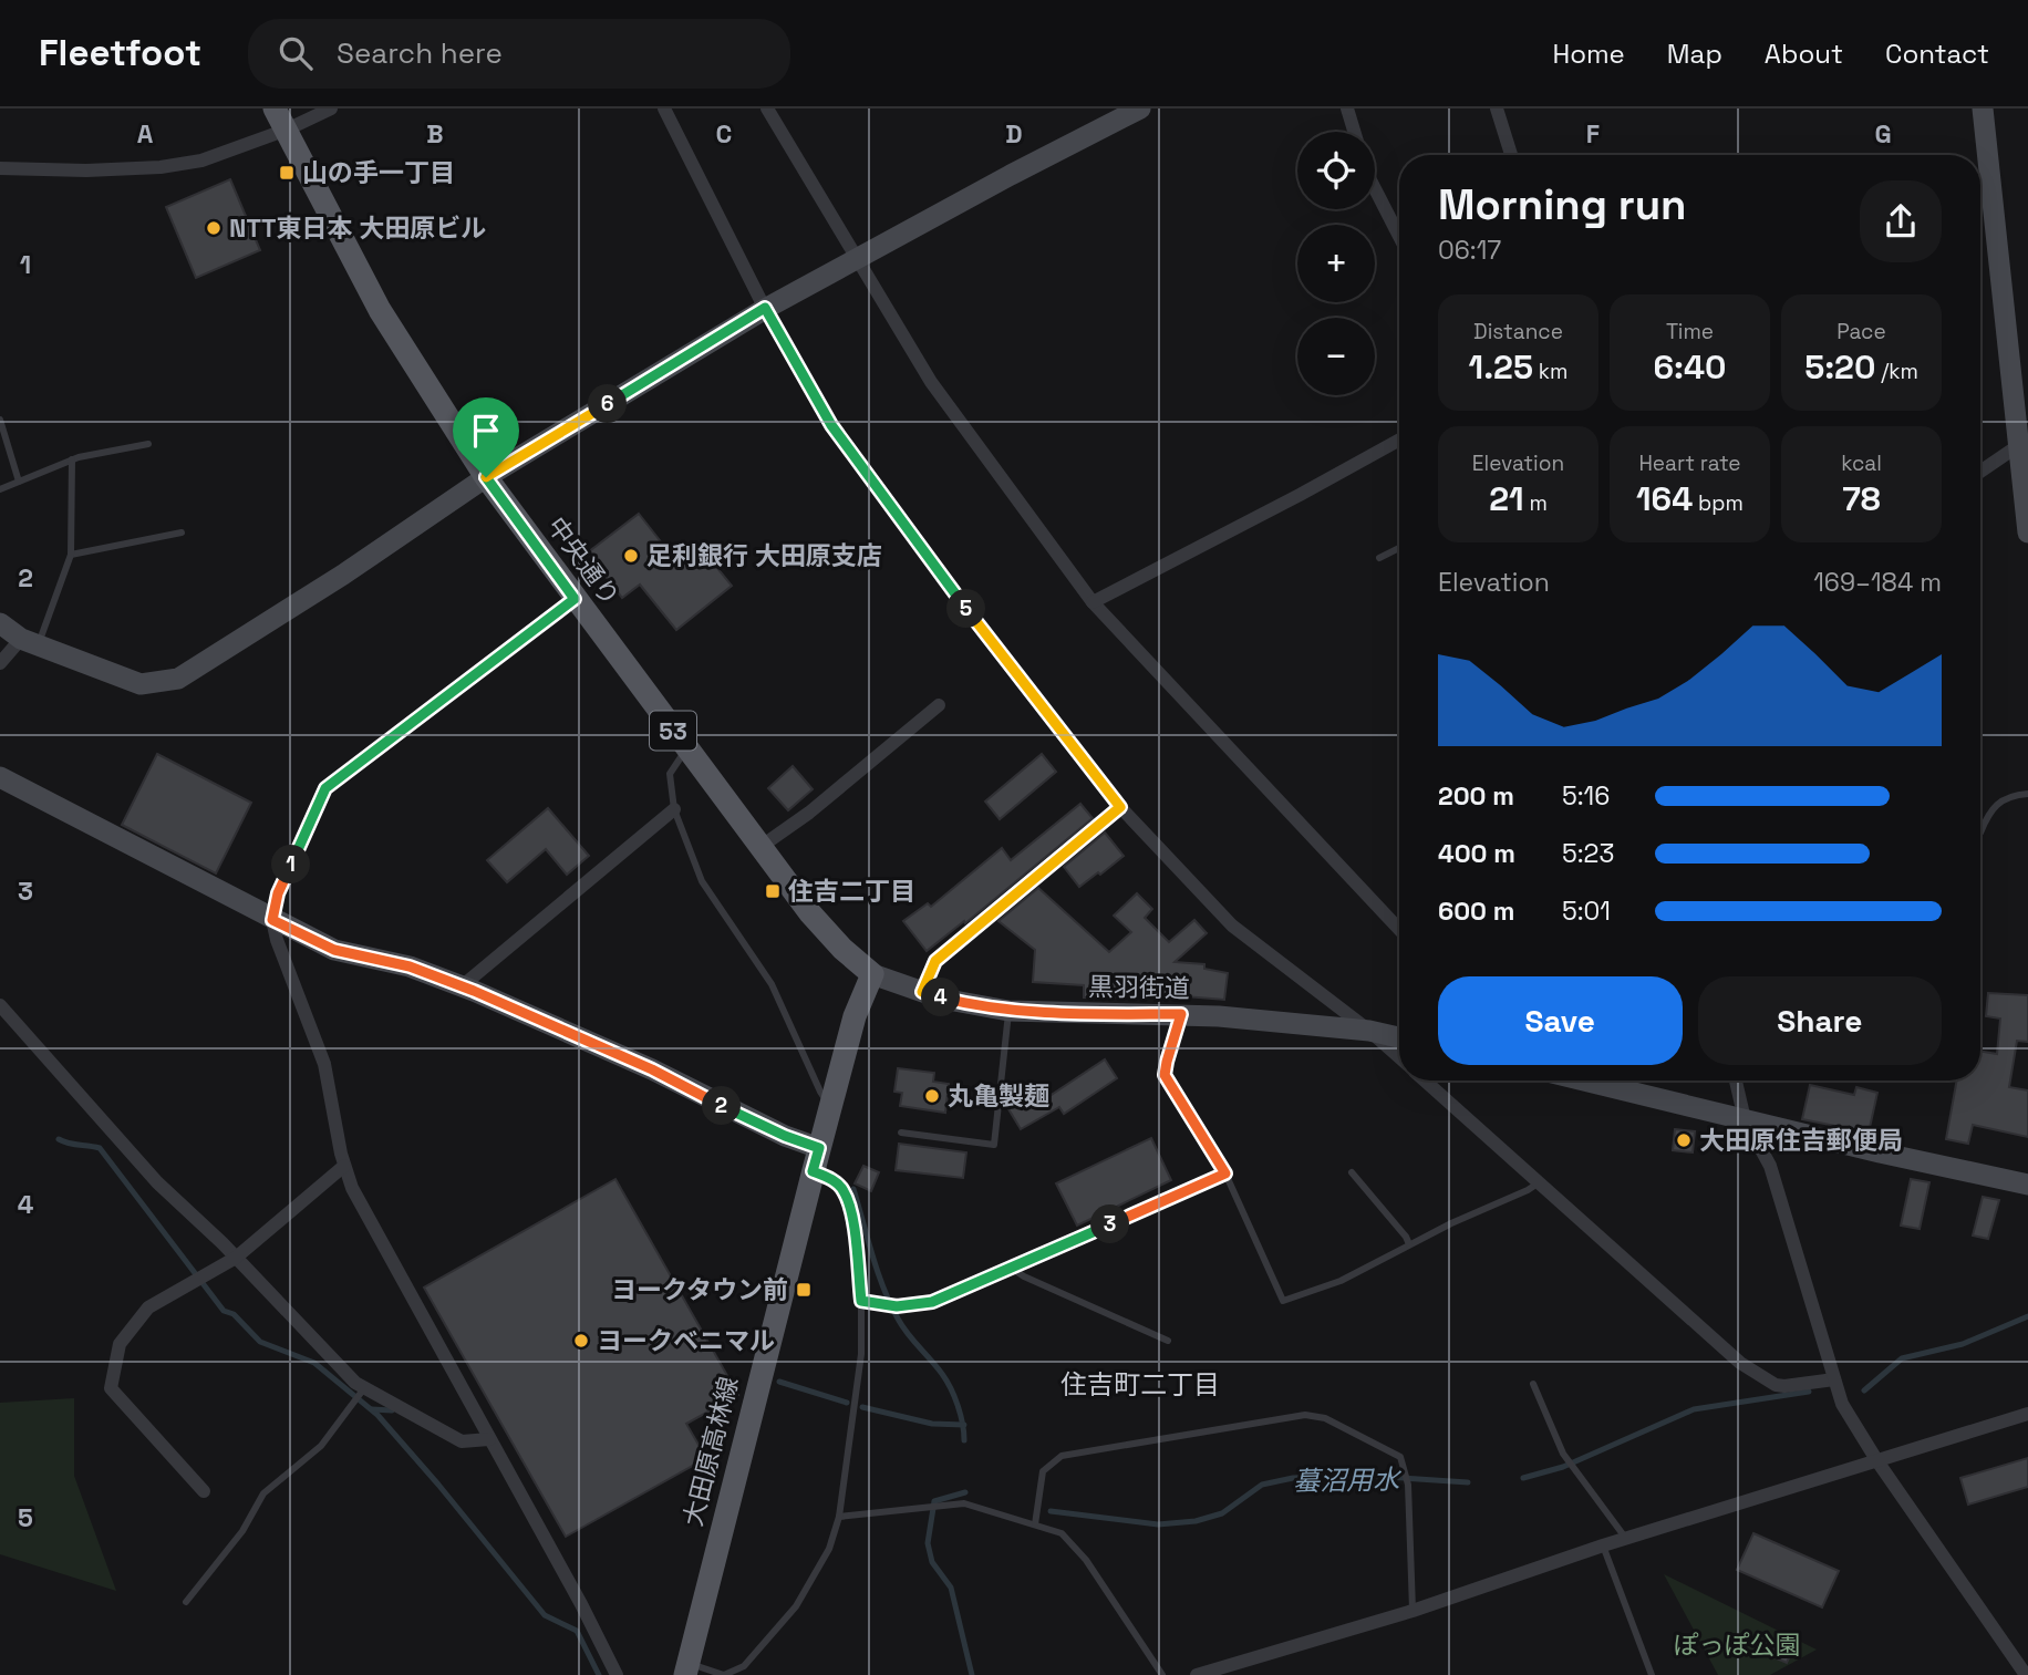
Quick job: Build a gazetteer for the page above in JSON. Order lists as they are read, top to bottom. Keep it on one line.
{"streets":{"main road":["中央通り","53","大田原高林線"],"street":["黒羽街道"]},"crossings":[["中央通り","黒羽街道"],["中央通り","大田原高林線"],["黒羽街道","大田原高林線"]],"districts":["住吉町二丁目"],"water":["蟇沼用水"],"parks":["ぽっぽ公園"],"places":{"transit":["山の手一丁目","住吉二丁目","ヨークタウン前"],"other":["NTT東日本 大田原ビル","足利銀行 大田原支店","丸亀製麺","大田原住吉郵便局","ヨークベニマル"]},"page":{"header":"Fleetfoot","search":"Search here","nav":["Home","Map","About","Contact"],"map_buttons":["+","−"],"heading":["Morning run","06:17"],"stats":[["Distance","1.25 km"],["Time","6:40"],["Pace","5:20 /km"],["Elevation","21 m"],["Heart rate","164 bpm"],["kcal","78"]],"pins":["6","5","1","4","2","3"],"chart":["Elevation","169–184 m"],"list":[{"name":"200 m","note":"5:16"},{"name":"400 m","note":"5:23"},{"name":"600 m","note":"5:01"}],"buttons":["Save","Share"]},"grid":{"columns":["A","B","C","D","F","G"],"rows":["1","2","3","4","5"]}}
